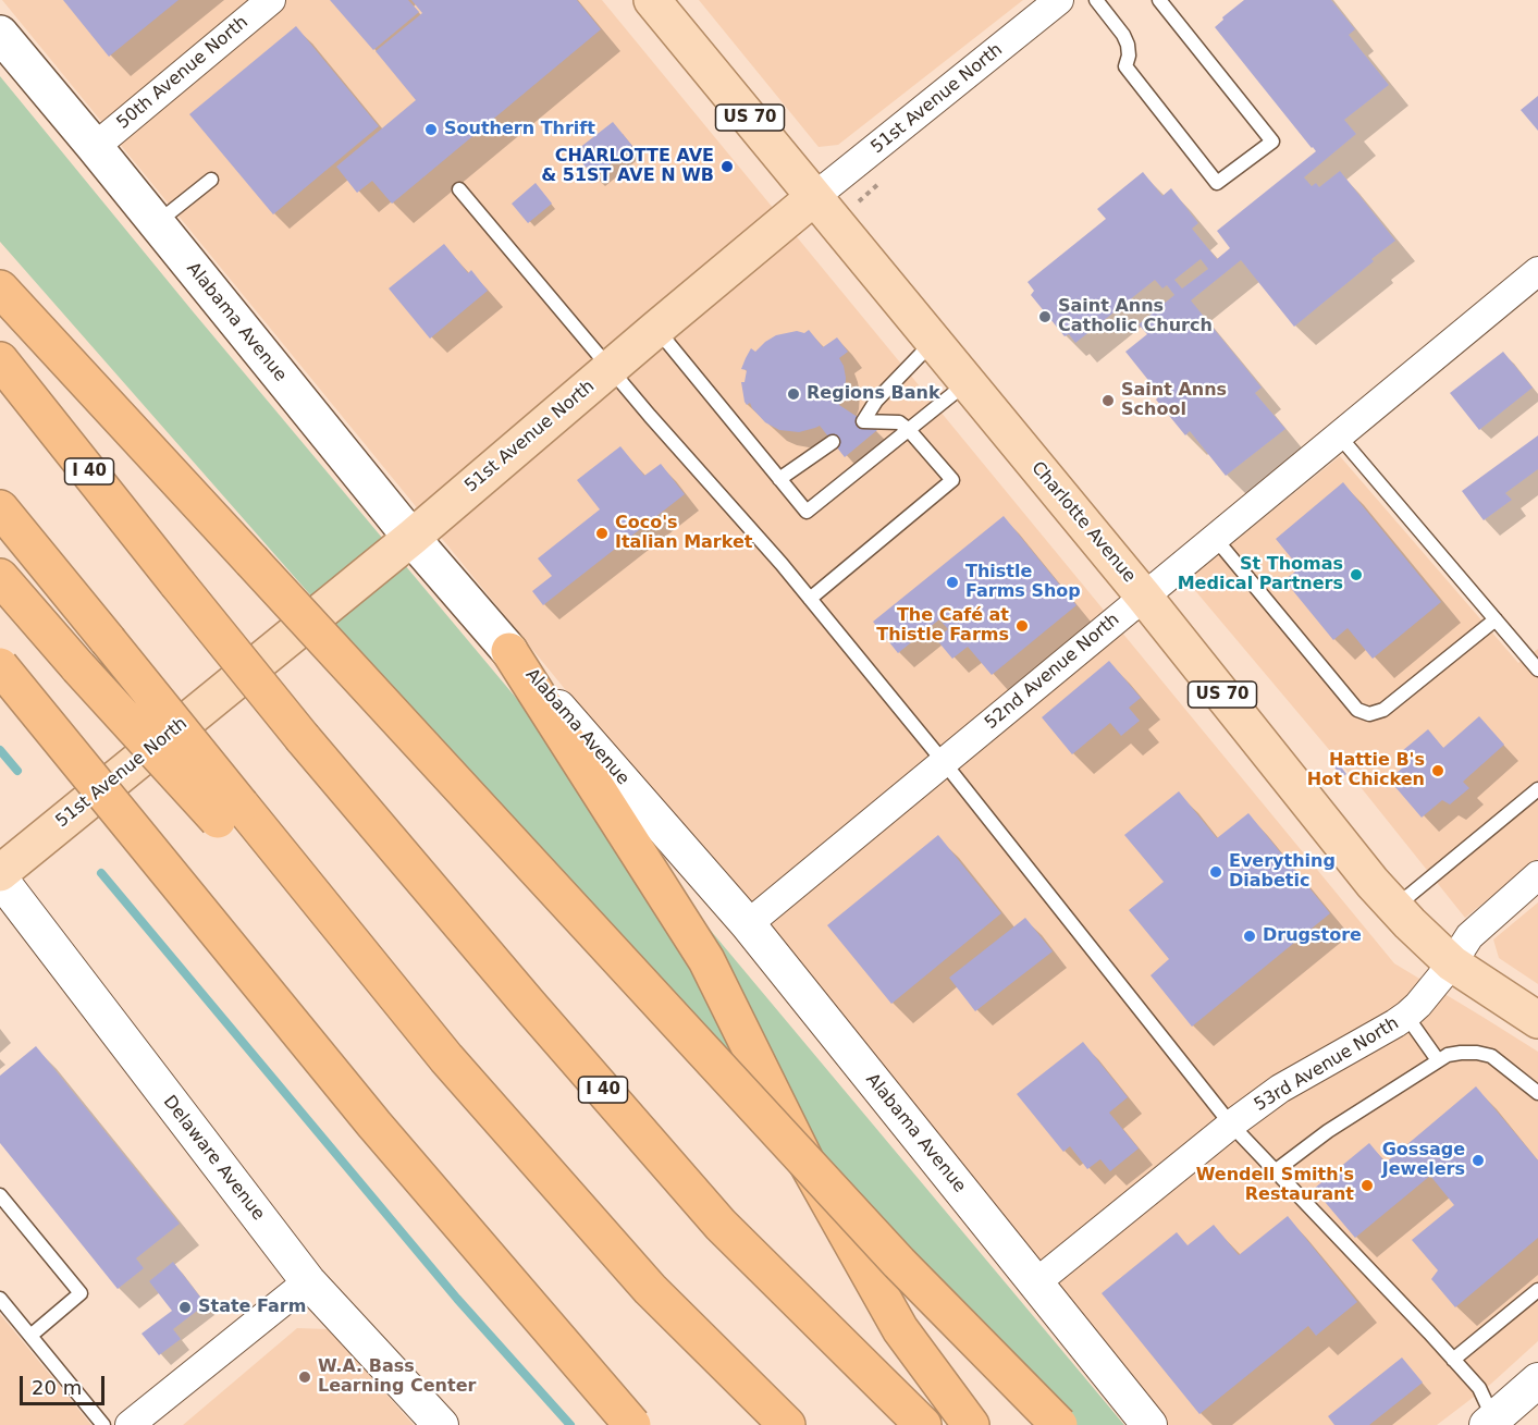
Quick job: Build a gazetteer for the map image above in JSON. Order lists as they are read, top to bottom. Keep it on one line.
{"streets":{"highway":["I 40"],"main road":["51st Avenue North","US 70","Alabama Avenue","Charlotte Avenue"],"street":["50th Avenue North","52nd Avenue North","53rd Avenue North","Delaware Avenue"]},"crossings":[["50th Avenue North","Alabama Avenue"],["51st Avenue North","Alabama Avenue"],["51st Avenue North","Charlotte Avenue"],["Alabama Avenue","52nd Avenue North"],["Alabama Avenue","53rd Avenue North"],["Charlotte Avenue","52nd Avenue North"],["Charlotte Avenue","53rd Avenue North"]],"places":["Southern Thrift","CHARLOTTE AVE & 51ST AVE N WB","Saint Anns Catholic Church","Regions Bank","Saint Anns School","Coco's Italian Market","St Thomas Medical Partners","Thistle Farms Shop","The Café at Thistle Farms","Hattie B's Hot Chicken","Everything Diabetic","Drugstore","Gossage Jewelers","Wendell Smith's Restaurant","State Farm","W.A. Bass Learning Center"],"scale_bar":"20 m"}
